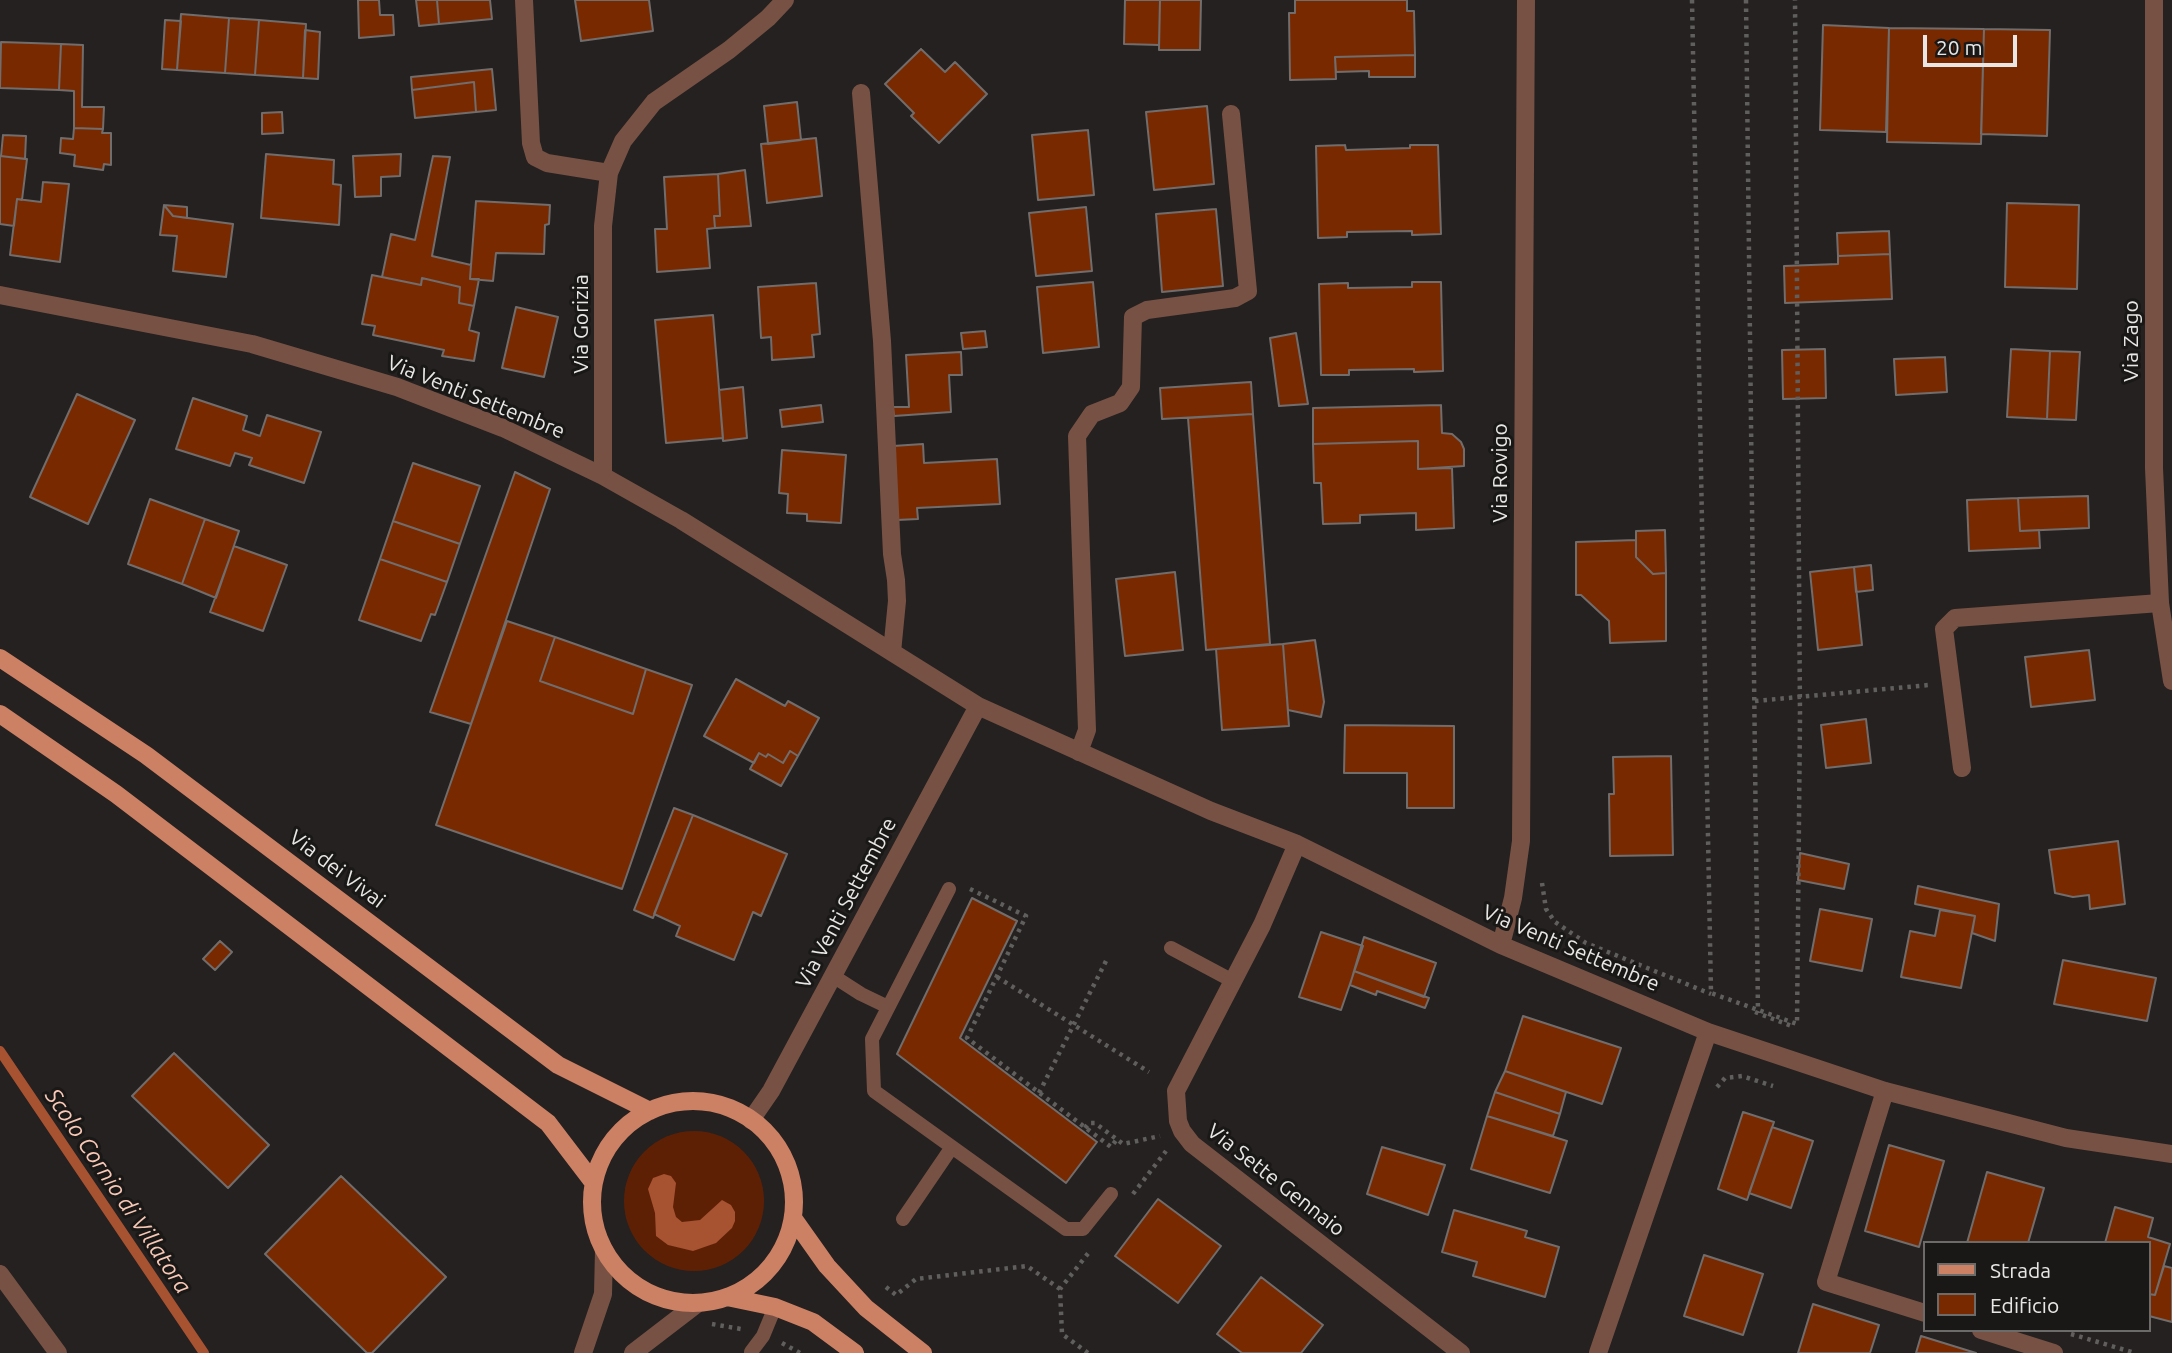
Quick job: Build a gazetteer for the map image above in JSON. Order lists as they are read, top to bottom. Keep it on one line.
{"streets":{"main road":["Via dei Vivai"],"street":["Via Gorizia","Via Zago","Via Venti Settembre","Via Rovigo","Via Sette Gennaio"]},"crossings":[["Via Gorizia","Via Venti Settembre"],["Via Venti Settembre","Via Rovigo"],["Via Venti Settembre","Via dei Vivai"],["Via Venti Settembre","Via Sette Gennaio"]],"water":["Scolo Cornio di Villatora"],"legend":["Strada","Edificio"],"scale_bar":"20 m"}
